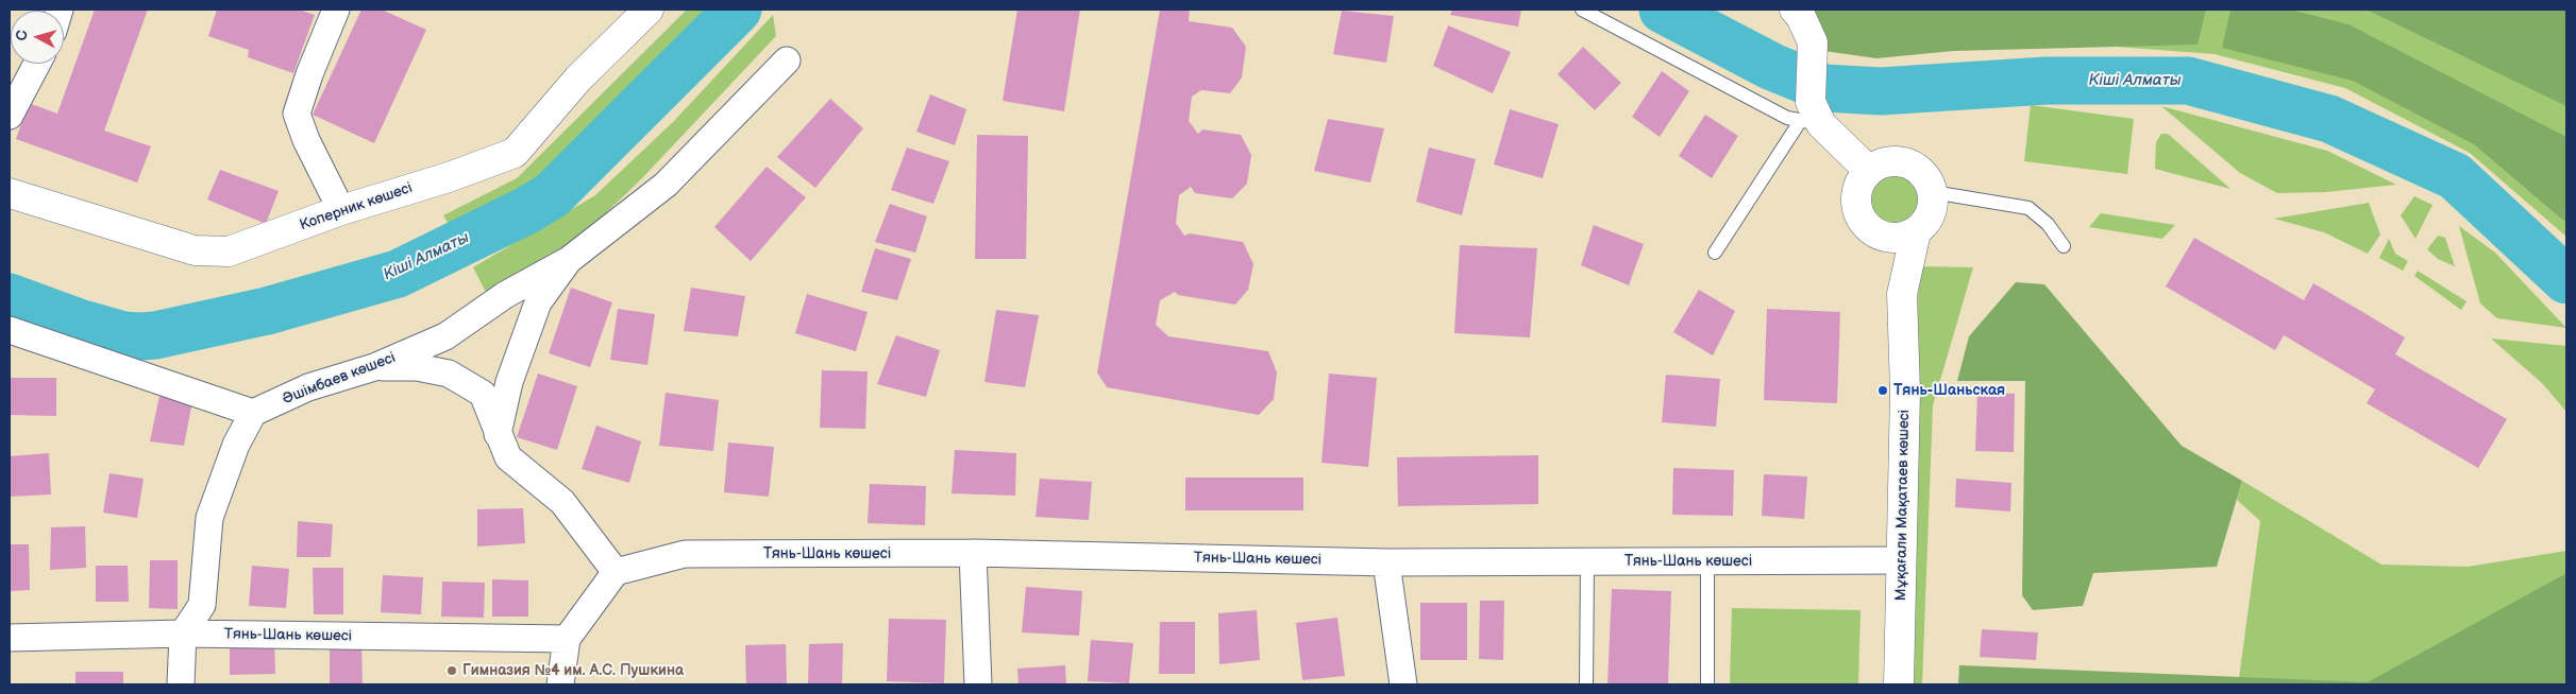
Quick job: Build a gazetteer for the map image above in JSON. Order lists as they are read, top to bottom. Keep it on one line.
{"streets":{"street":["Коперник көшесі","Әшімбаев көшесі","Мұқағали Мақатаев көшесі","Тянь-Шань көшесі"]},"crossings":[["Мұқағали Мақатаев көшесі","Тянь-Шань көшесі"]],"water":["Кіші Алматы"],"places":["Тянь-Шаньская","Гимназия №4 им. А.С. Пушкина"],"north":"left"}
